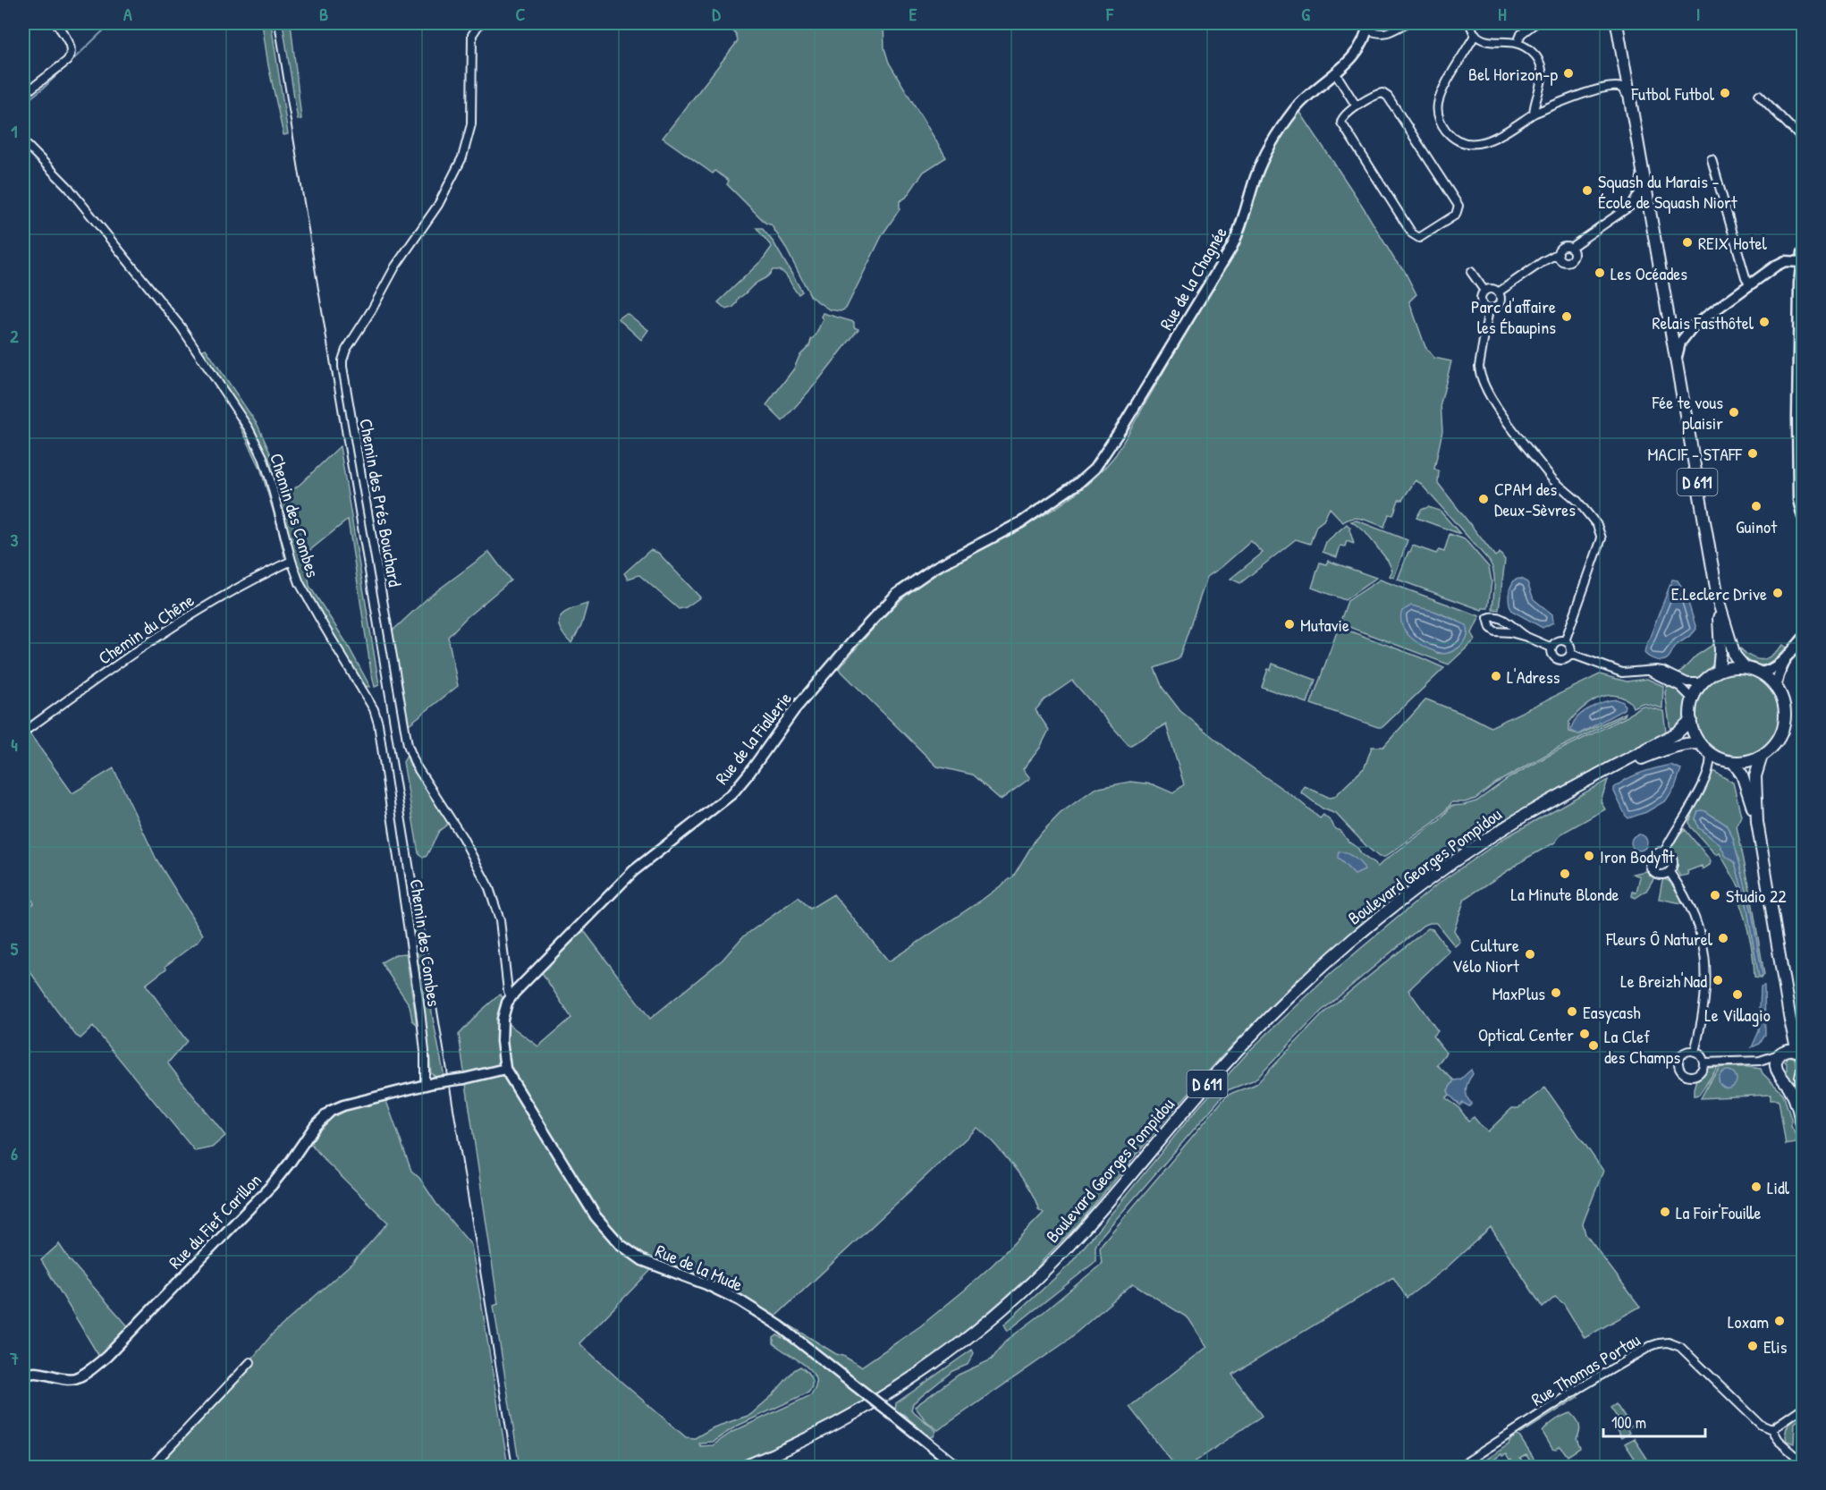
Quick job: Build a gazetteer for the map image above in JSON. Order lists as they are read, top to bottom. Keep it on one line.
{"streets":{"main road":["D 611","Boulevard Georges Pompidou"],"street":["Rue de la Chagnée","Chemin des Prés Bouchard","Chemin des Combes","Chemin du Chêne","Rue de la Fiallerie","Rue du Fief Carillon","Rue de la Mude","Rue Thomas Portau"]},"crossings":[["Rue de la Chagnée","Rue de la Fiallerie"],["D 611","Boulevard Georges Pompidou"],["Chemin des Prés Bouchard","Rue de la Fiallerie"],["Chemin des Combes","Chemin du Chêne"],["Chemin des Combes","Rue du Fief Carillon"],["Rue de la Fiallerie","Rue du Fief Carillon"],["Rue de la Fiallerie","Rue de la Mude"],["Rue du Fief Carillon","Rue de la Mude"]],"places":["Bel Horizon-p","Futbol Futbol","Squash du Marais - École de Squash Niort","REIX Hotel","Les Océades","Parc d'affaire les Ébaupins","Relais Fasthôtel","Fée te vous plaisir","MACIF - STAFF","CPAM des Deux-Sèvres","Guinot","E.Leclerc Drive","Mutavie","L'Adress","Iron Bodyfit","La Minute Blonde","Studio 22","Fleurs Ô Naturel","Culture Vélo Niort","Le Breizh'Nad","MaxPlus","Le Villagio","Easycash","Optical Center","La Clef des Champs","Lidl","La Foir'Fouille","Loxam","Elis"],"scale_bar":"100 m","grid":{"columns":["A","B","C","D","E","F","G","H","I"],"rows":["1","2","3","4","5","6","7"]}}
